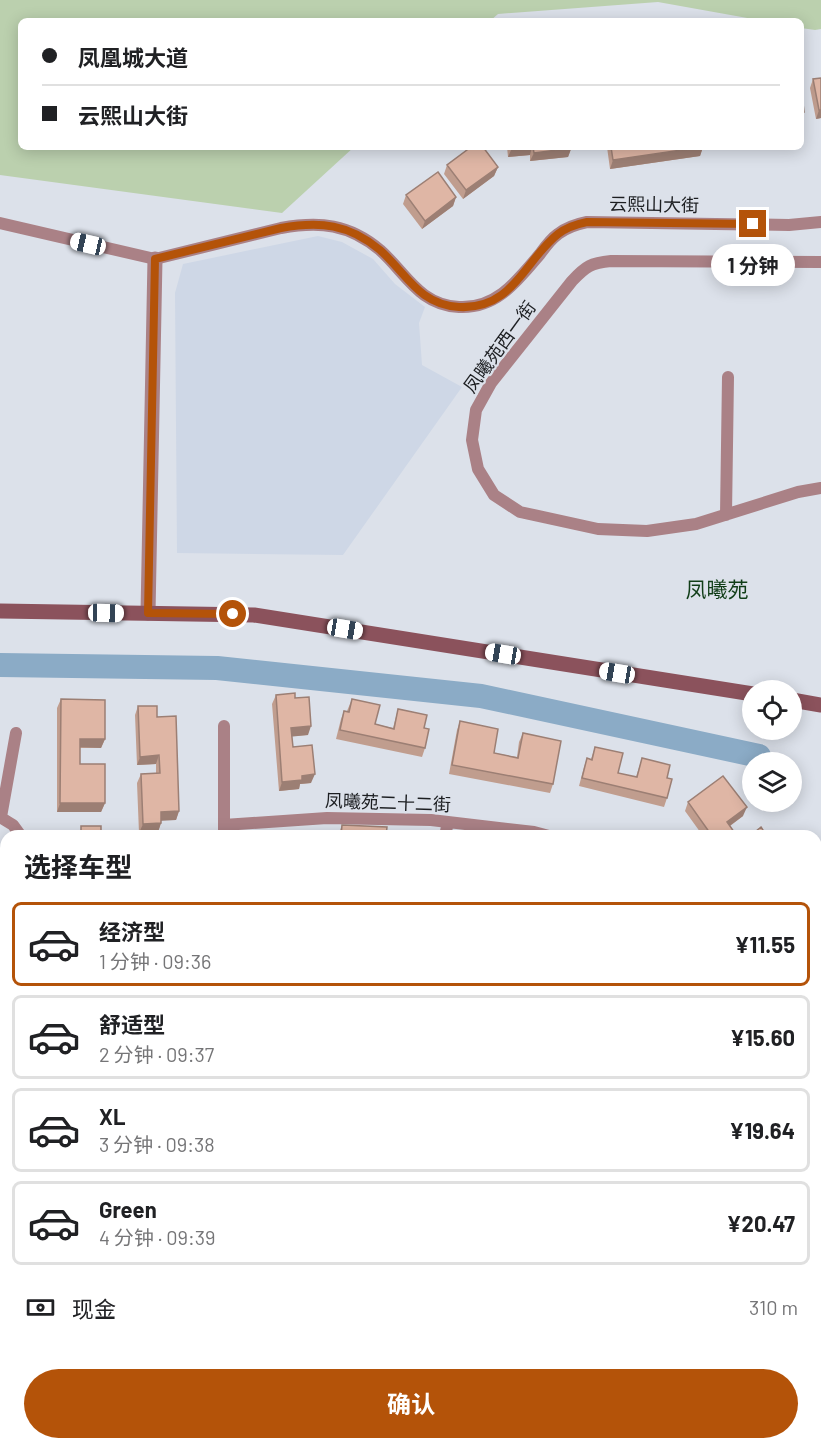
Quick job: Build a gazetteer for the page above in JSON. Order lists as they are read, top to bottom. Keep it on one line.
{"streets":{"lane":["云熙山大街","凤曦苑西一街","凤曦苑二十二街"]},"districts":["凤曦苑"],"page":{"banner":["凤凰城大道","云熙山大街"],"bubble":"1 分钟","heading":"选择车型","list":[{"name":"经济型","note":"1 分钟 · 09:36","value":"¥11.55"},{"name":"舒适型","note":"2 分钟 · 09:37","value":"¥15.60"},{"name":"XL","note":"3 分钟 · 09:38","value":"¥19.64"},{"name":"Green","note":"4 分钟 · 09:39","value":"¥20.47"}],"pay":["现金","310 m"],"buttons":"确认"}}
